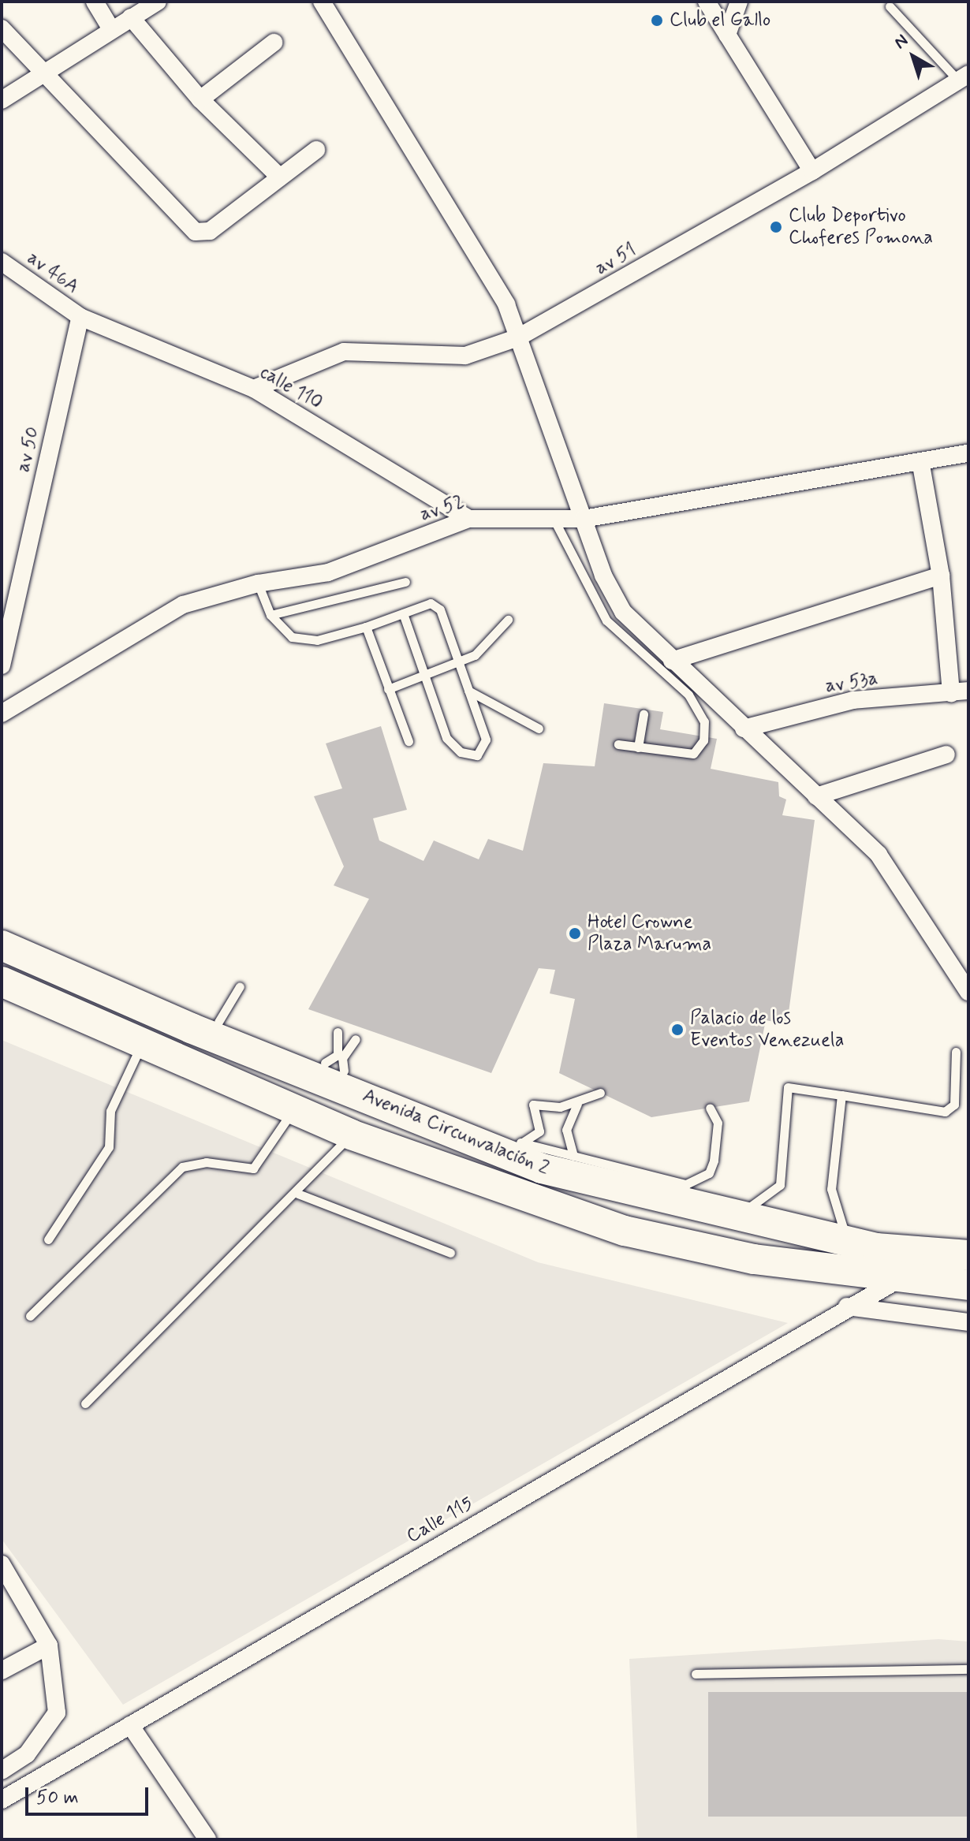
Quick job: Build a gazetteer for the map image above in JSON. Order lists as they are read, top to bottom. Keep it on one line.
{"streets":{"highway":["Avenida Circunvalación 2"],"street":["av 51","av 46A","calle 110","av 50","av 52","av 53a","Calle 115"]},"crossings":[["av 51","calle 110"],["av 46A","calle 110"],["av 46A","av 50"],["calle 110","av 50"],["calle 110","av 52"],["Avenida Circunvalación 2","Calle 115"]],"places":["Club el Gallo","Club Deportivo Choferes Pomona","Hotel Crowne Plaza Maruma","Palacio de los Eventos Venezuela"],"scale_bar":"50 m","north":"top left"}
